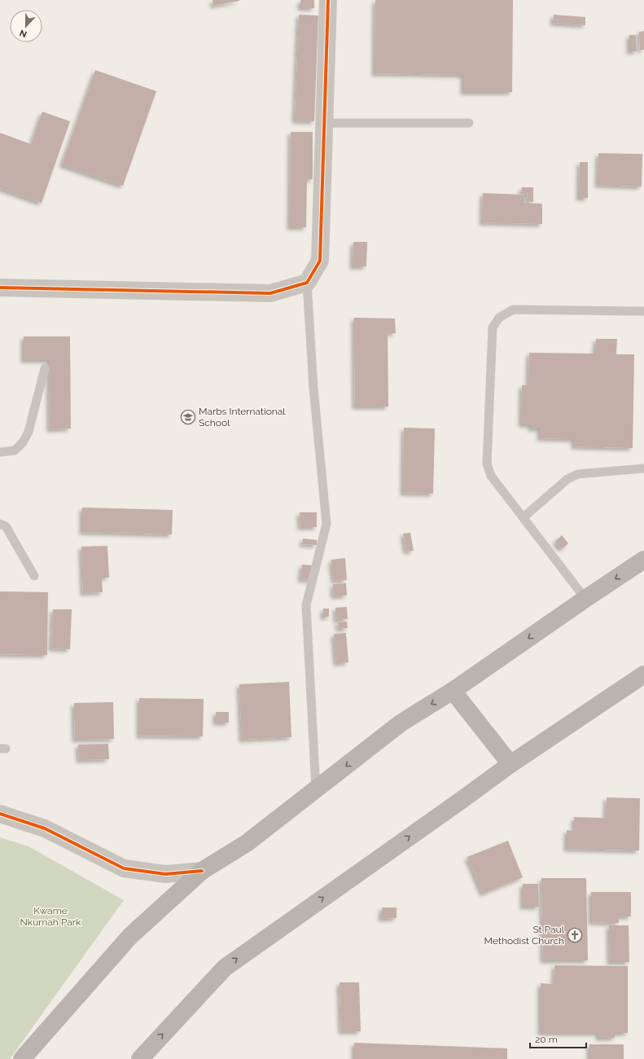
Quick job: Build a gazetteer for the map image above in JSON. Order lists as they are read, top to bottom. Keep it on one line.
{"parks":["Kwame Nkumah Park"],"places":{"school or university":["Marbs International School"],"church":["St Paul Methodist Church"]},"scale_bar":"20 m","north":"bottom"}
